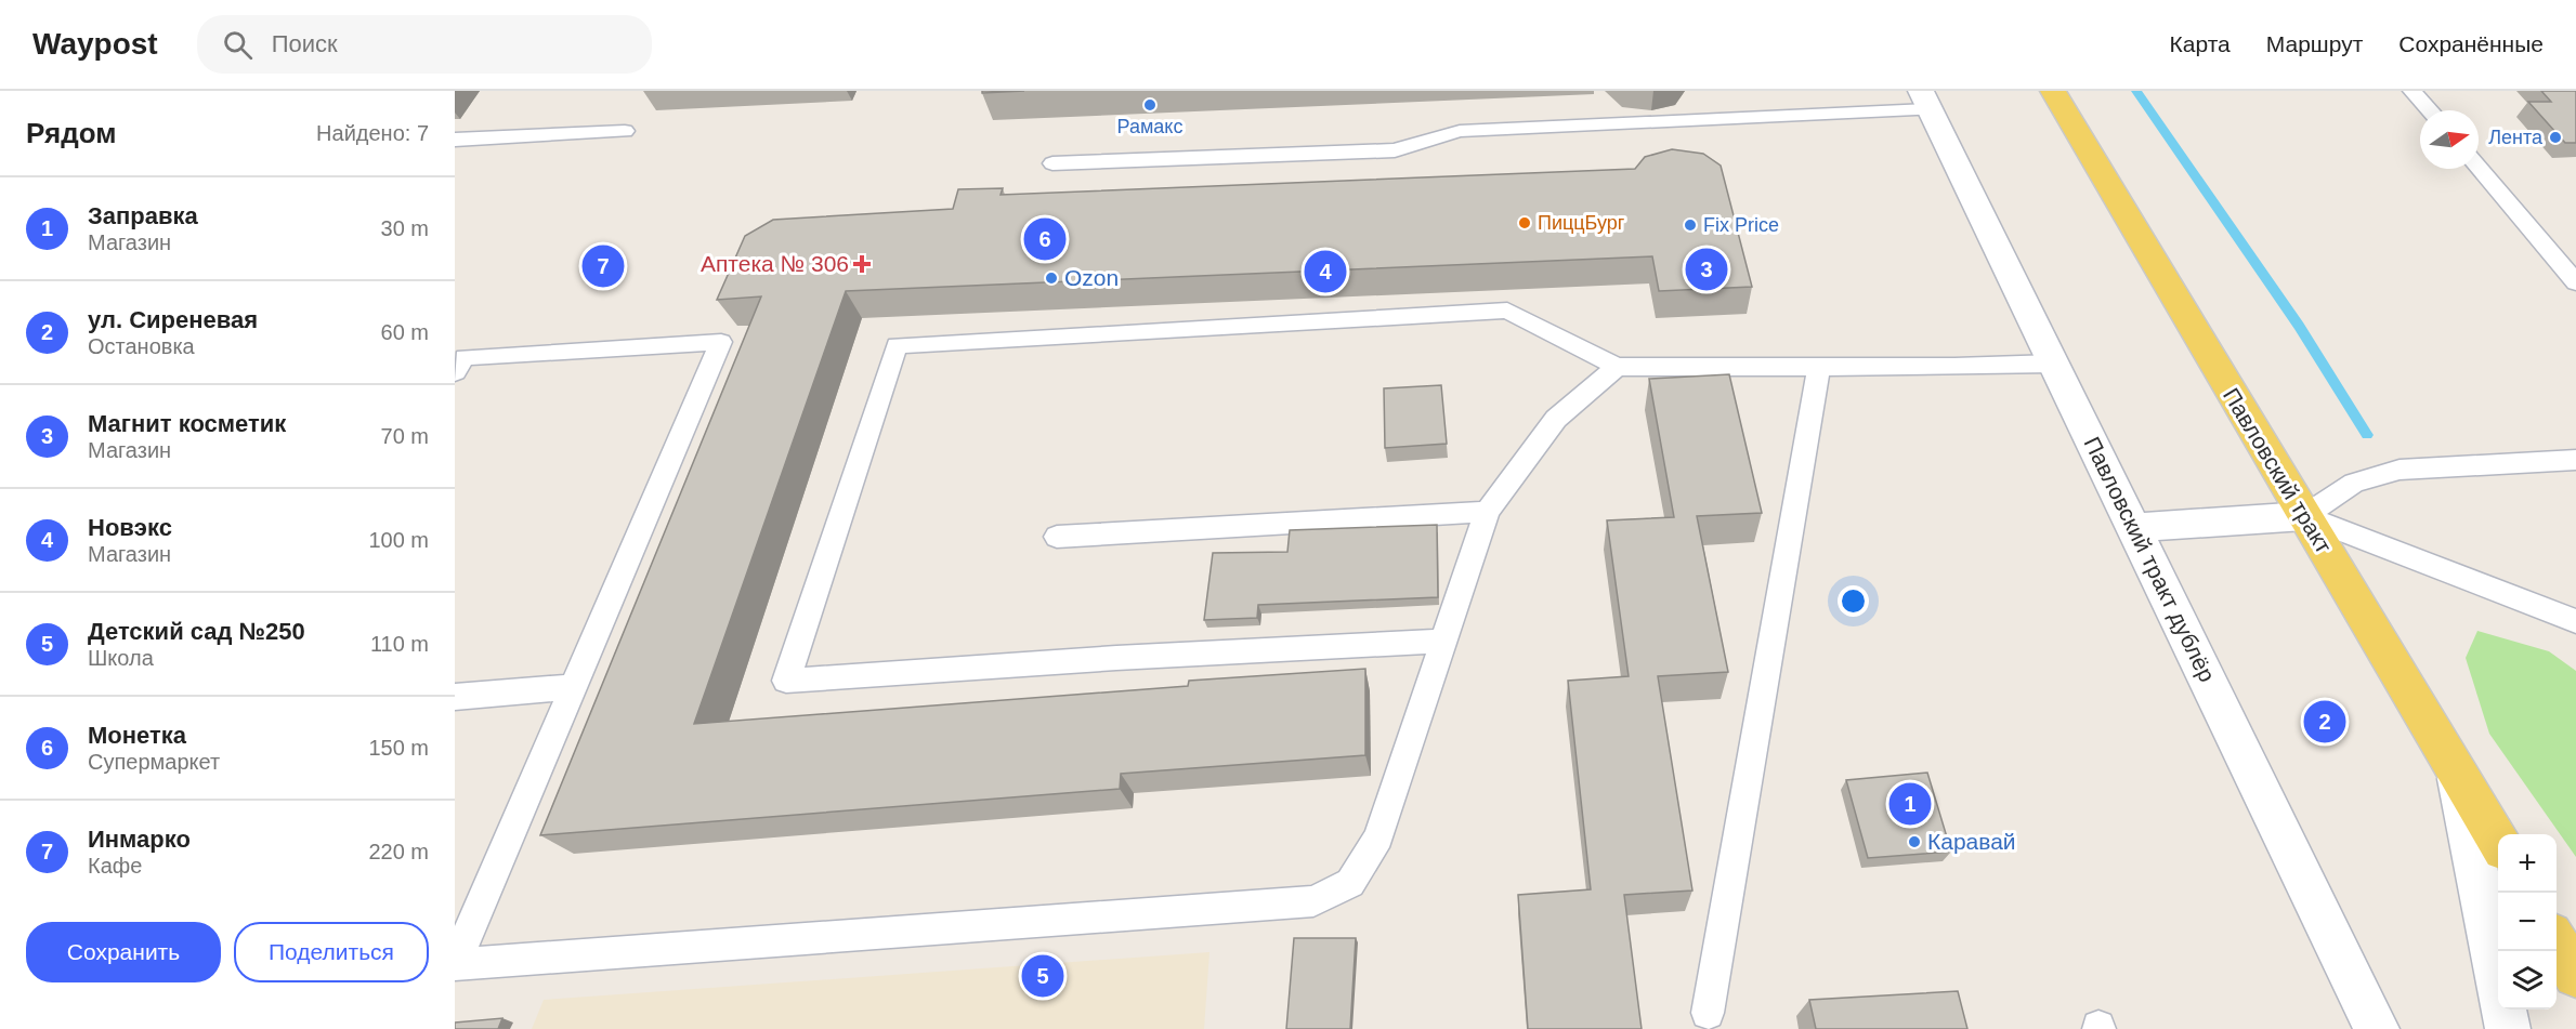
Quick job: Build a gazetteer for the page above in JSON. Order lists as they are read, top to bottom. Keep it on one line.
{"streets":{"main road":["Павловский тракт"],"street":["Павловский тракт дублёр"]},"places":{"other":["Рамакс","Лента","ПиццБург","Fix Price","Ozon","Каравай"],"health":["Аптека № 306"]},"north":"right","page":{"header":"Waypost","search":"Поиск","nav":["Карта","Маршрут","Сохранённые"],"heading":["Рядом","Найдено: 7"],"list":[{"mark":"1","name":"Заправка","note":"Магазин","value":"30 m"},{"mark":"2","name":"ул. Сиреневая","note":"Остановка","value":"60 m"},{"mark":"3","name":"Магнит косметик","note":"Магазин","value":"70 m"},{"mark":"4","name":"Новэкс","note":"Магазин","value":"100 m"},{"mark":"5","name":"Детский сад №250","note":"Школа","value":"110 m"},{"mark":"6","name":"Монетка","note":"Супермаркет","value":"150 m"},{"mark":"7","name":"Инмарко","note":"Кафе","value":"220 m"}],"pins":["6","7","3","4","2","1","5"],"map_buttons":["+","−"],"buttons":["Сохранить","Поделиться"]}}
